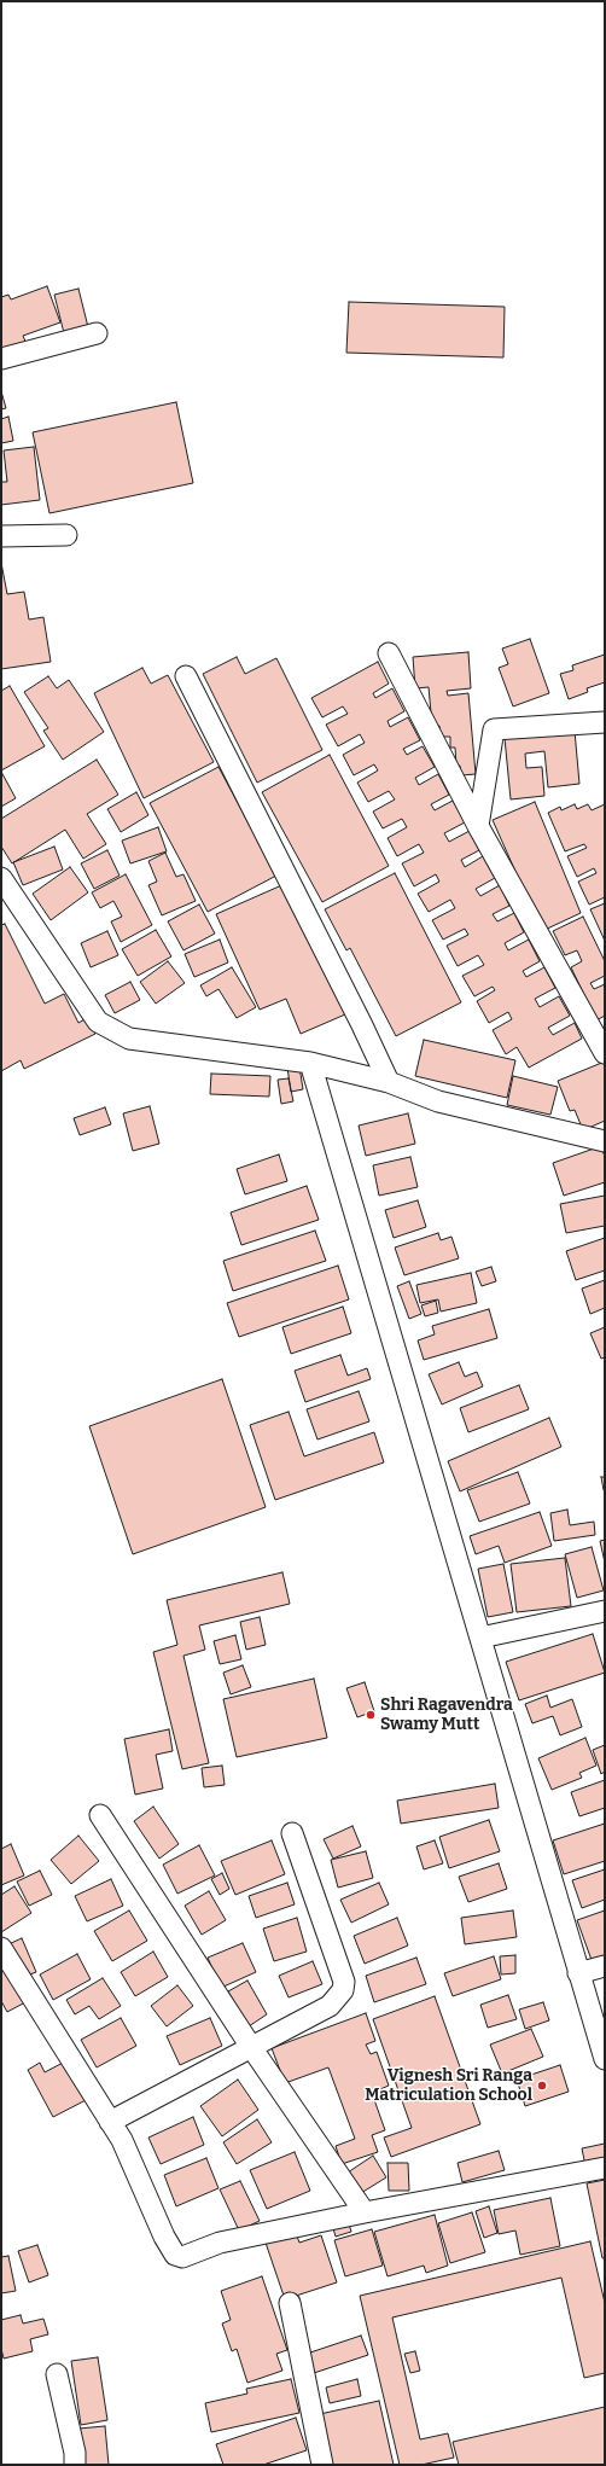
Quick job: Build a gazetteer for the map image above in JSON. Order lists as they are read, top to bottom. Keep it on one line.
{"places":["Shri Ragavendra Swamy Mutt","Vignesh Sri Ranga Matriculation School"]}
